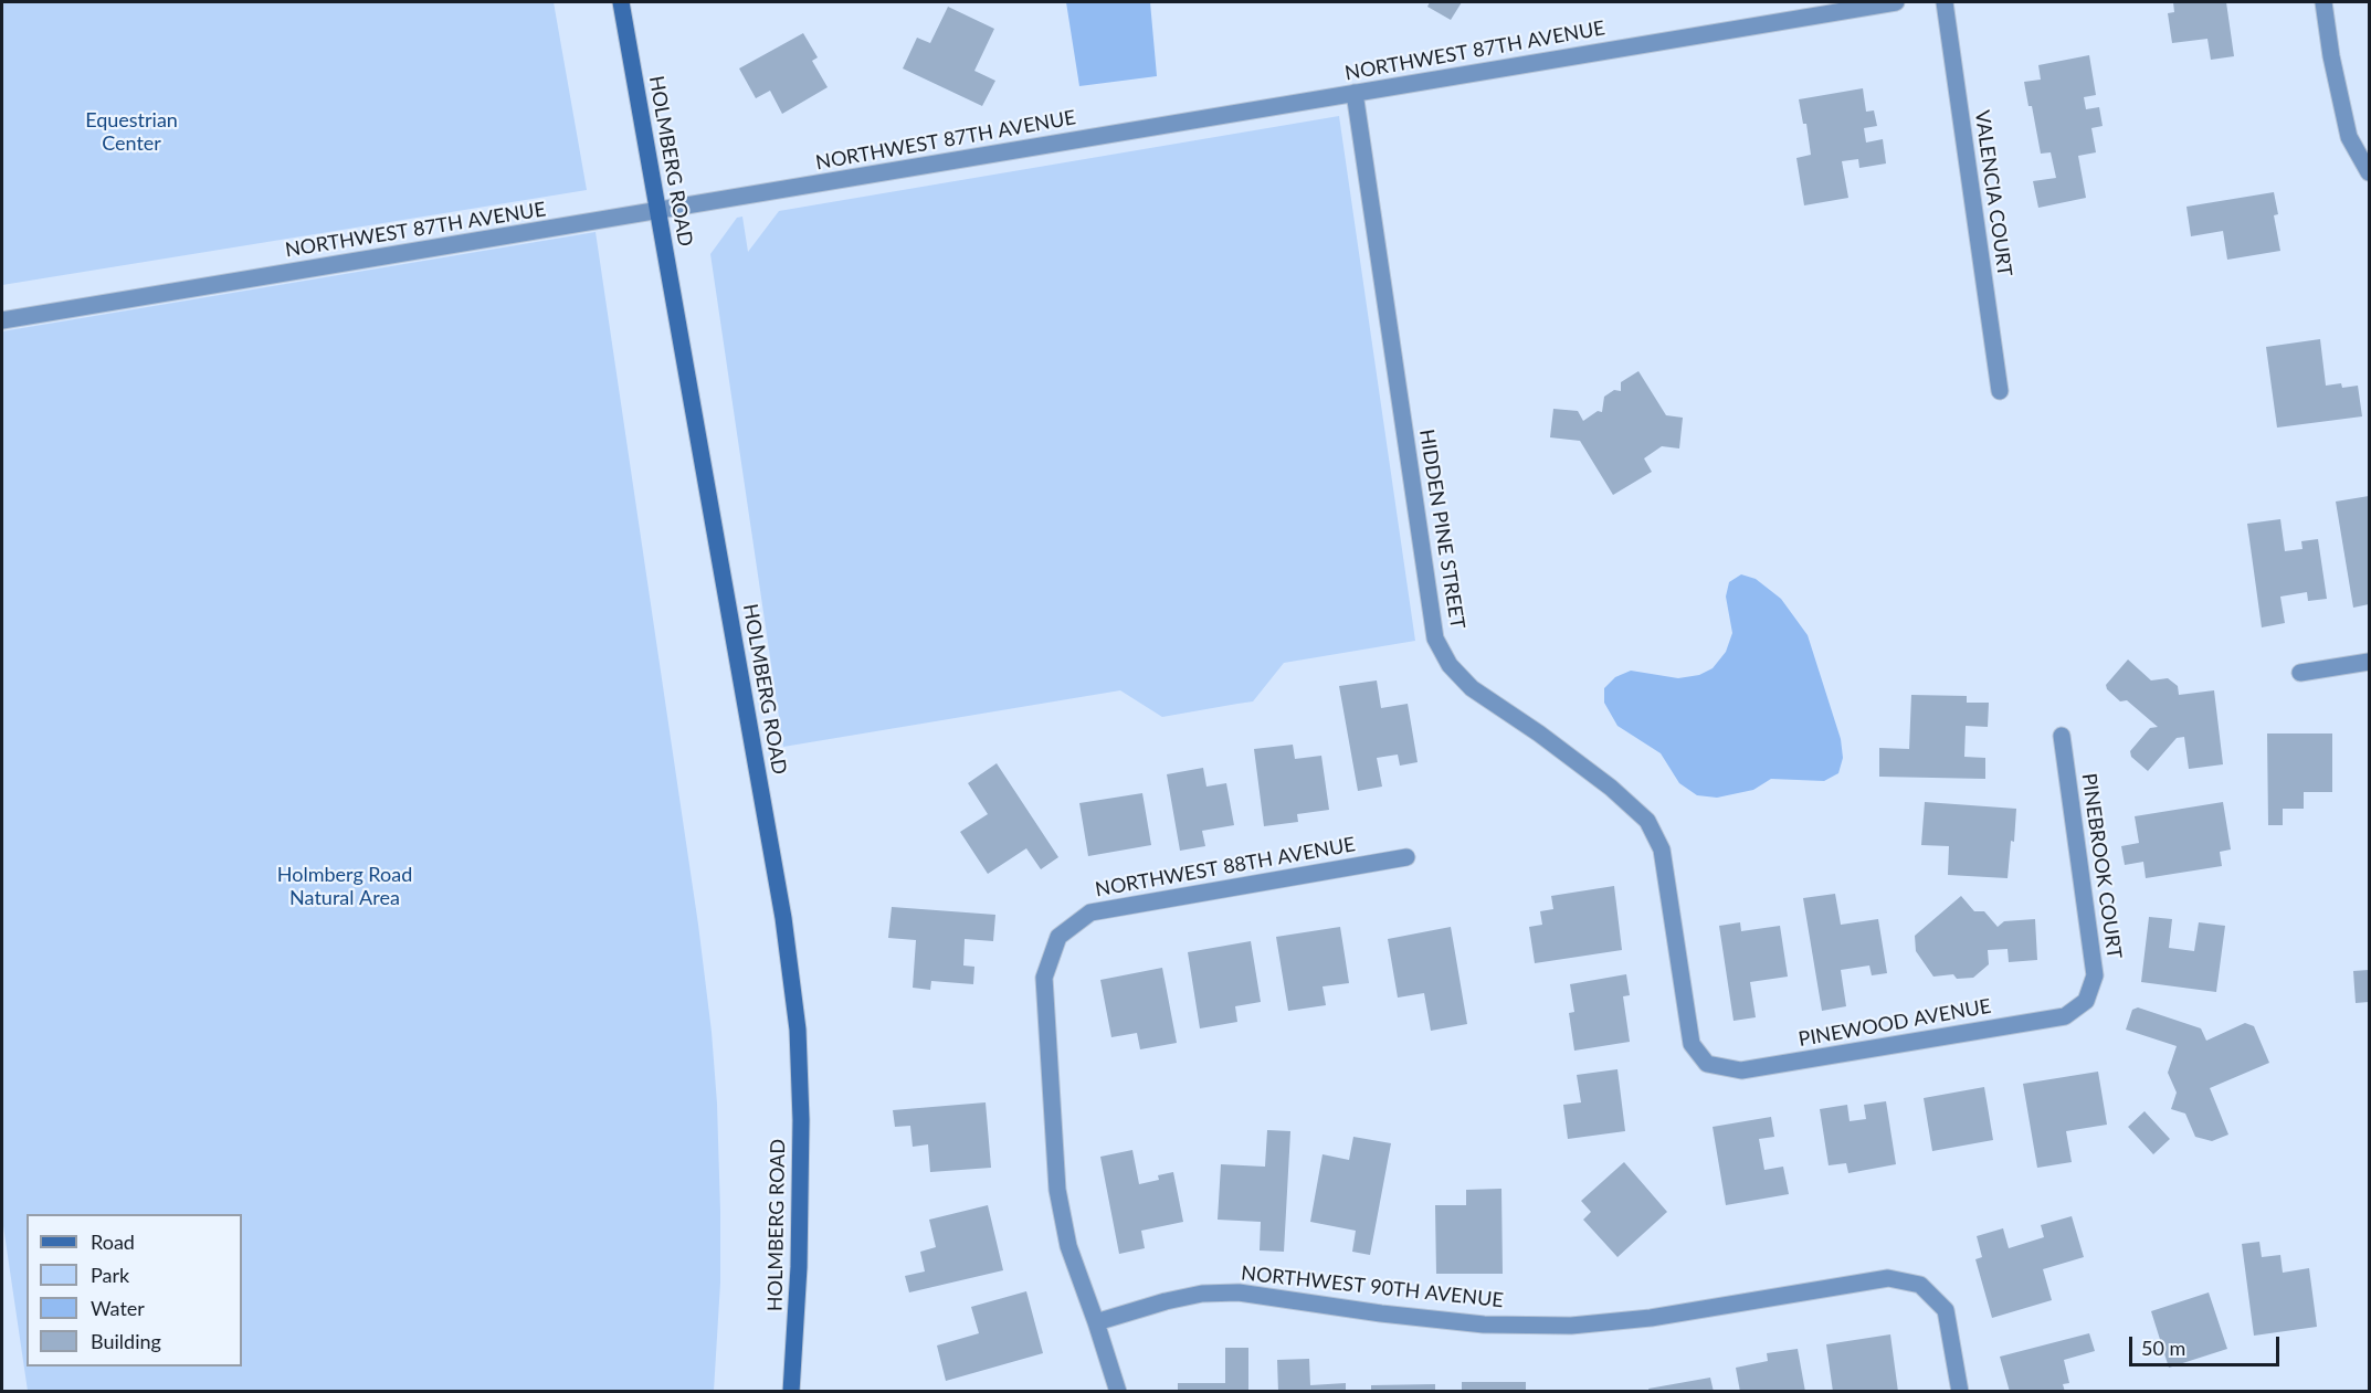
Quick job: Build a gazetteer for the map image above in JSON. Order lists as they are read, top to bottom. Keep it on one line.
{"streets":{"street":["NORTHWEST 87TH AVENUE","HOLMBERG ROAD","VALENCIA COURT","HIDDEN PINE STREET","PINEBROOK COURT","NORTHWEST 88TH AVENUE","PINEWOOD AVENUE","NORTHWEST 90TH AVENUE"]},"crossings":[["NORTHWEST 87TH AVENUE","HOLMBERG ROAD"],["NORTHWEST 87TH AVENUE","HIDDEN PINE STREET"],["HIDDEN PINE STREET","PINEWOOD AVENUE"],["PINEBROOK COURT","PINEWOOD AVENUE"],["NORTHWEST 88TH AVENUE","NORTHWEST 90TH AVENUE"]],"parks":["Equestrian Center","Holmberg Road Natural Area"],"legend":["Road","Park","Water","Building"],"scale_bar":"50 m"}
